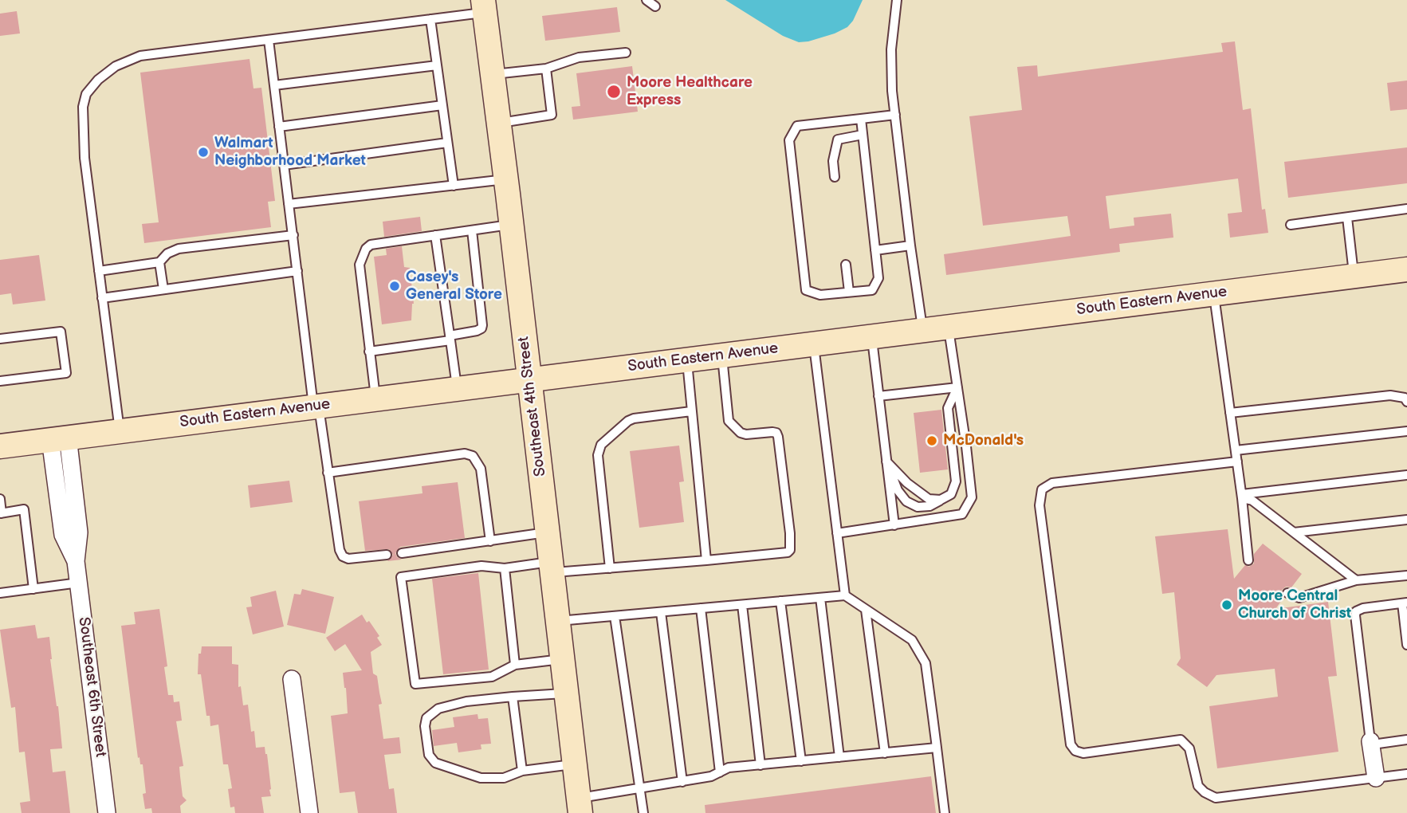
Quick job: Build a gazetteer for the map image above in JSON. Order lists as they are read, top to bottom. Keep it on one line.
{"streets":{"main road":["South Eastern Avenue","Southeast 4th Street"],"street":["Southeast 6th Street"]},"crossings":[["South Eastern Avenue","Southeast 4th Street"],["South Eastern Avenue","Southeast 6th Street"]],"places":["Moore Healthcare Express","Walmart Neighborhood Market","Casey's General Store","McDonald's","Moore Central Church of Christ"]}
